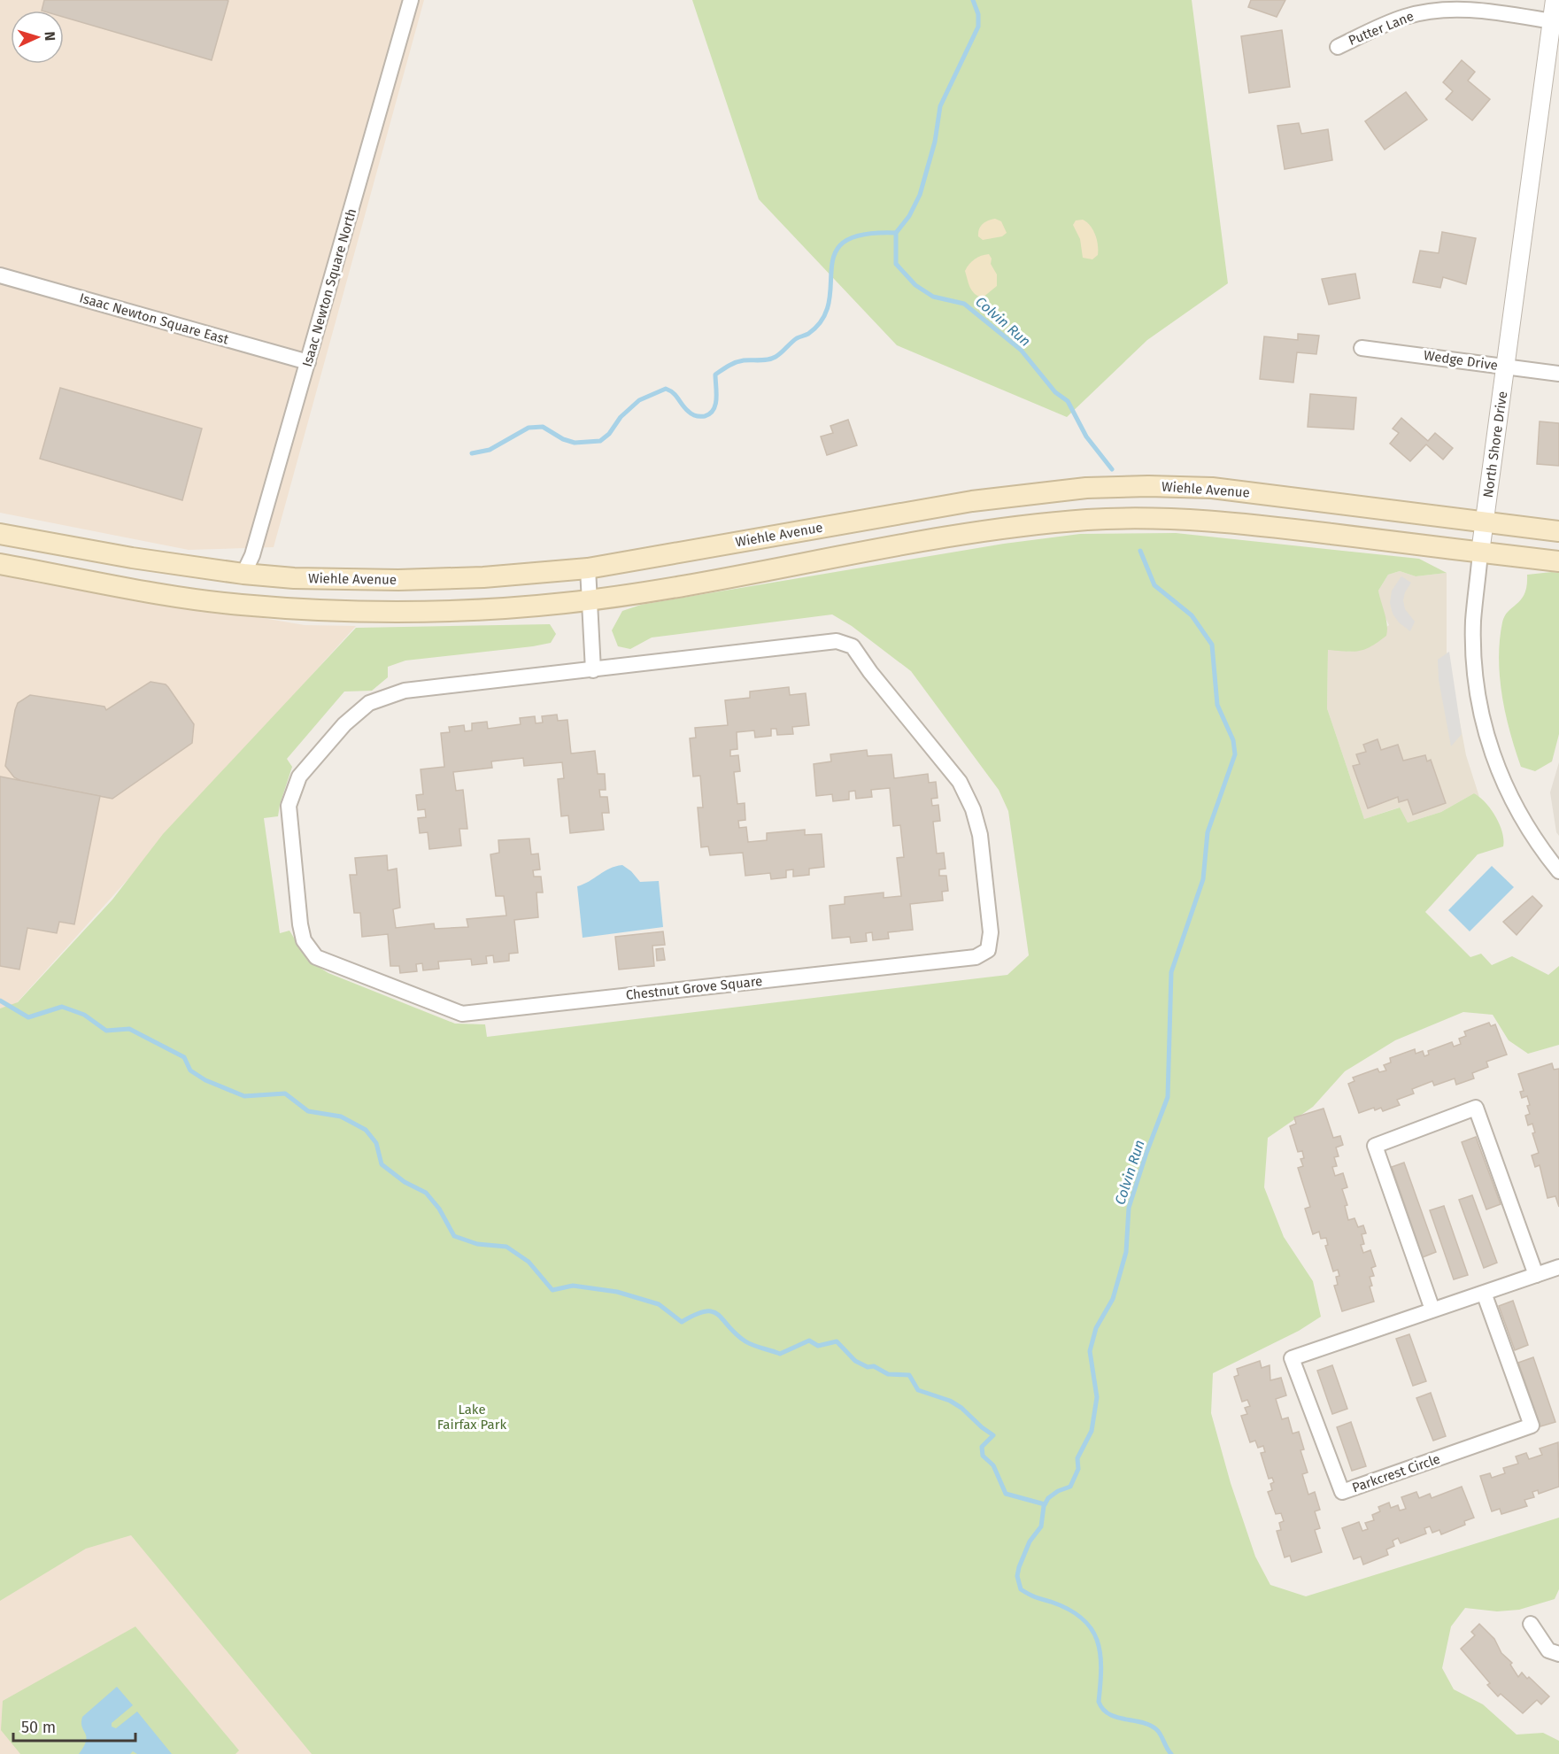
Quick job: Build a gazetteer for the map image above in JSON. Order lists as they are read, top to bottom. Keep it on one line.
{"streets":{"main road":["Wiehle Avenue"],"street":["Putter Lane","Isaac Newton Square North","Isaac Newton Square East","Wedge Drive","North Shore Drive","Chestnut Grove Square","Parkcrest Circle"]},"crossings":[["Putter Lane","North Shore Drive"],["Isaac Newton Square North","Isaac Newton Square East"],["Isaac Newton Square North","Wiehle Avenue"],["Wedge Drive","North Shore Drive"],["North Shore Drive","Wiehle Avenue"]],"water":["Colvin Run"],"parks":["Lake Fairfax Park"],"scale_bar":"50 m","north":"right"}
